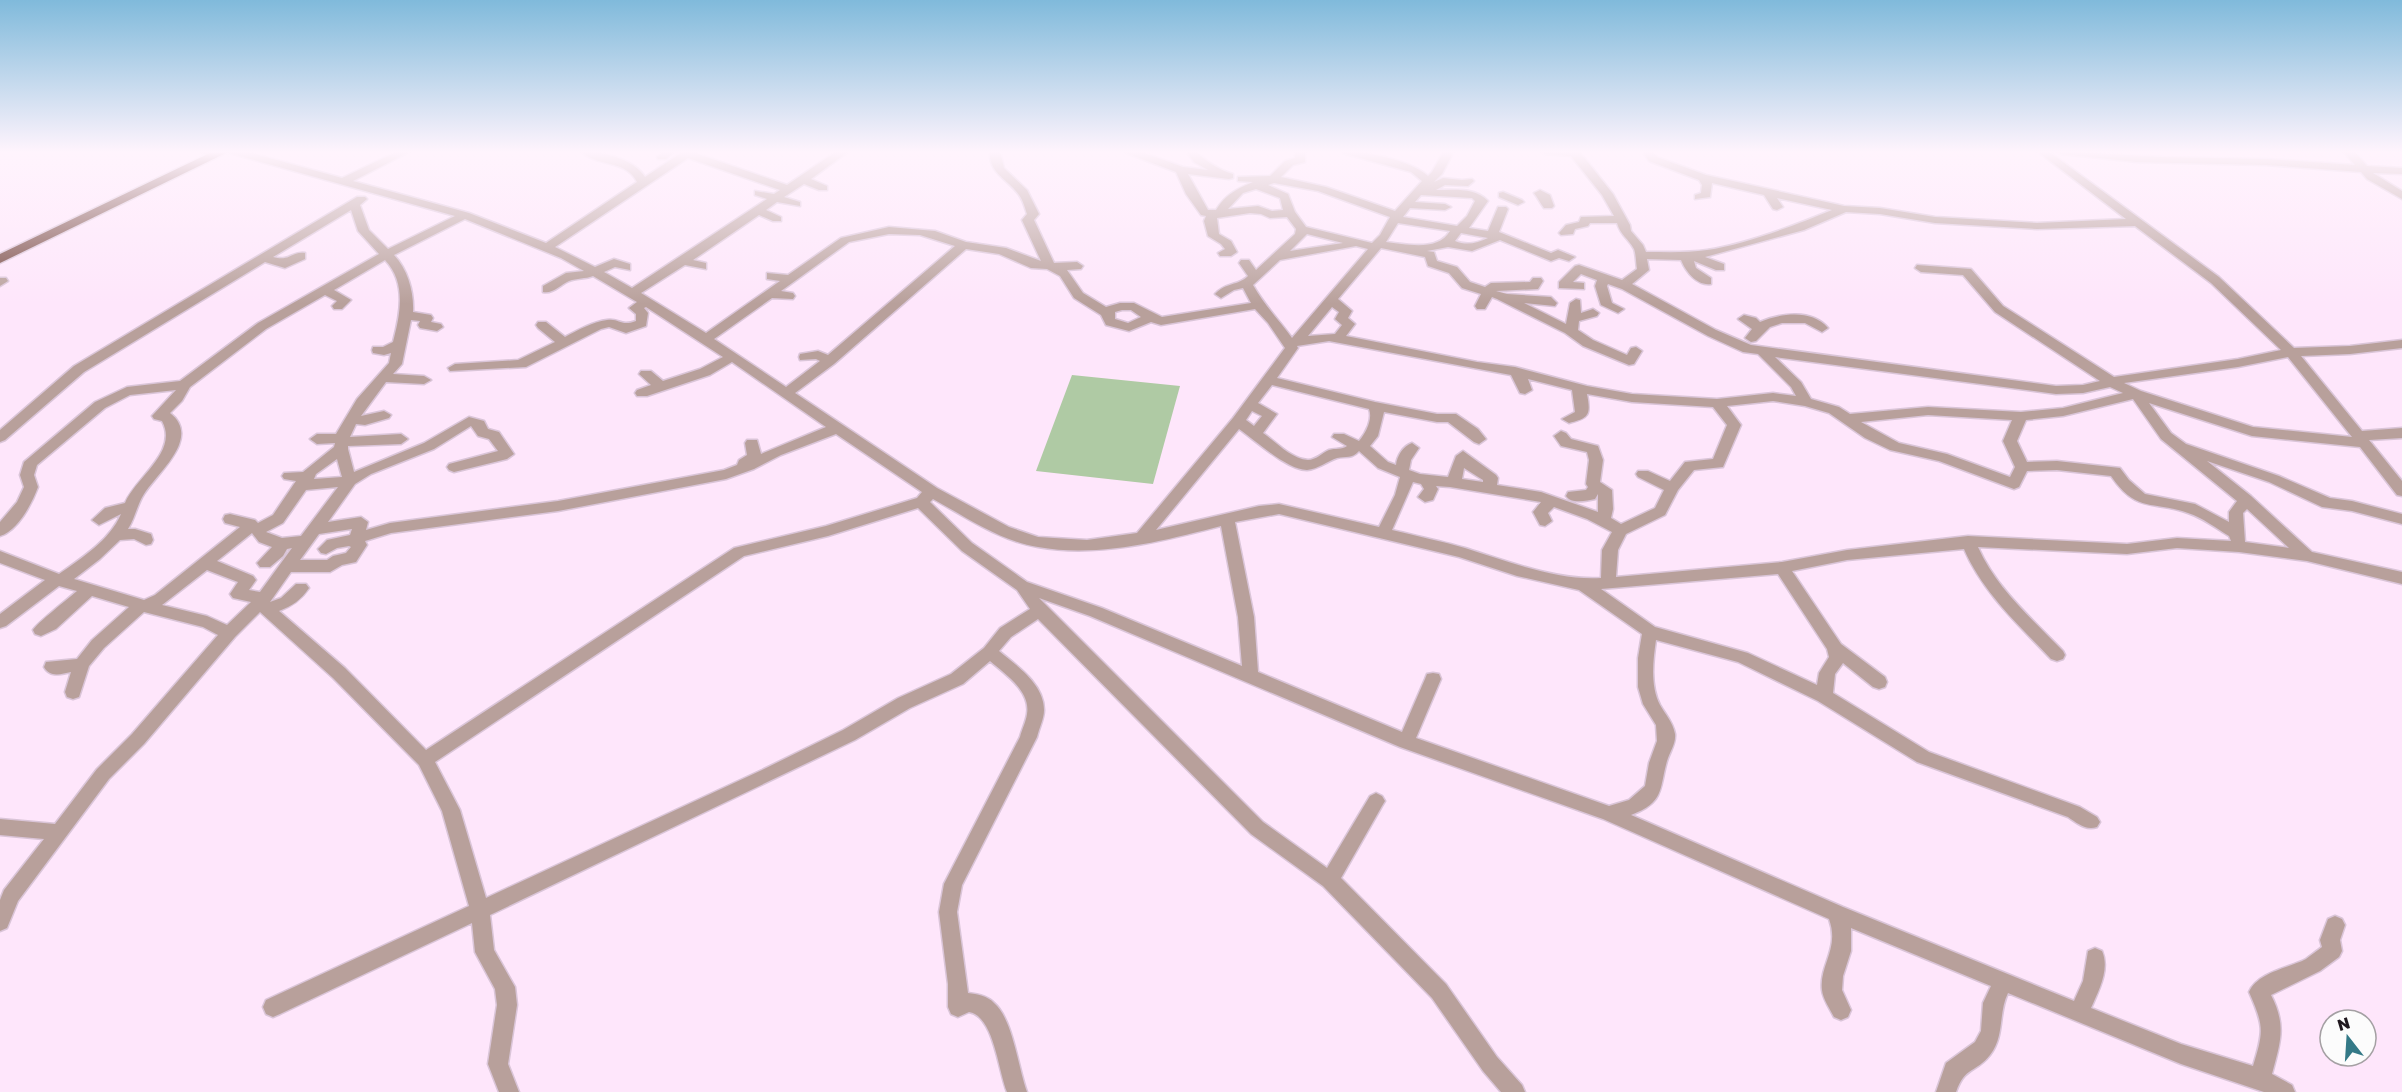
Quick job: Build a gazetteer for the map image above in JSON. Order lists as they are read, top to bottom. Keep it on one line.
{"north":"top"}
